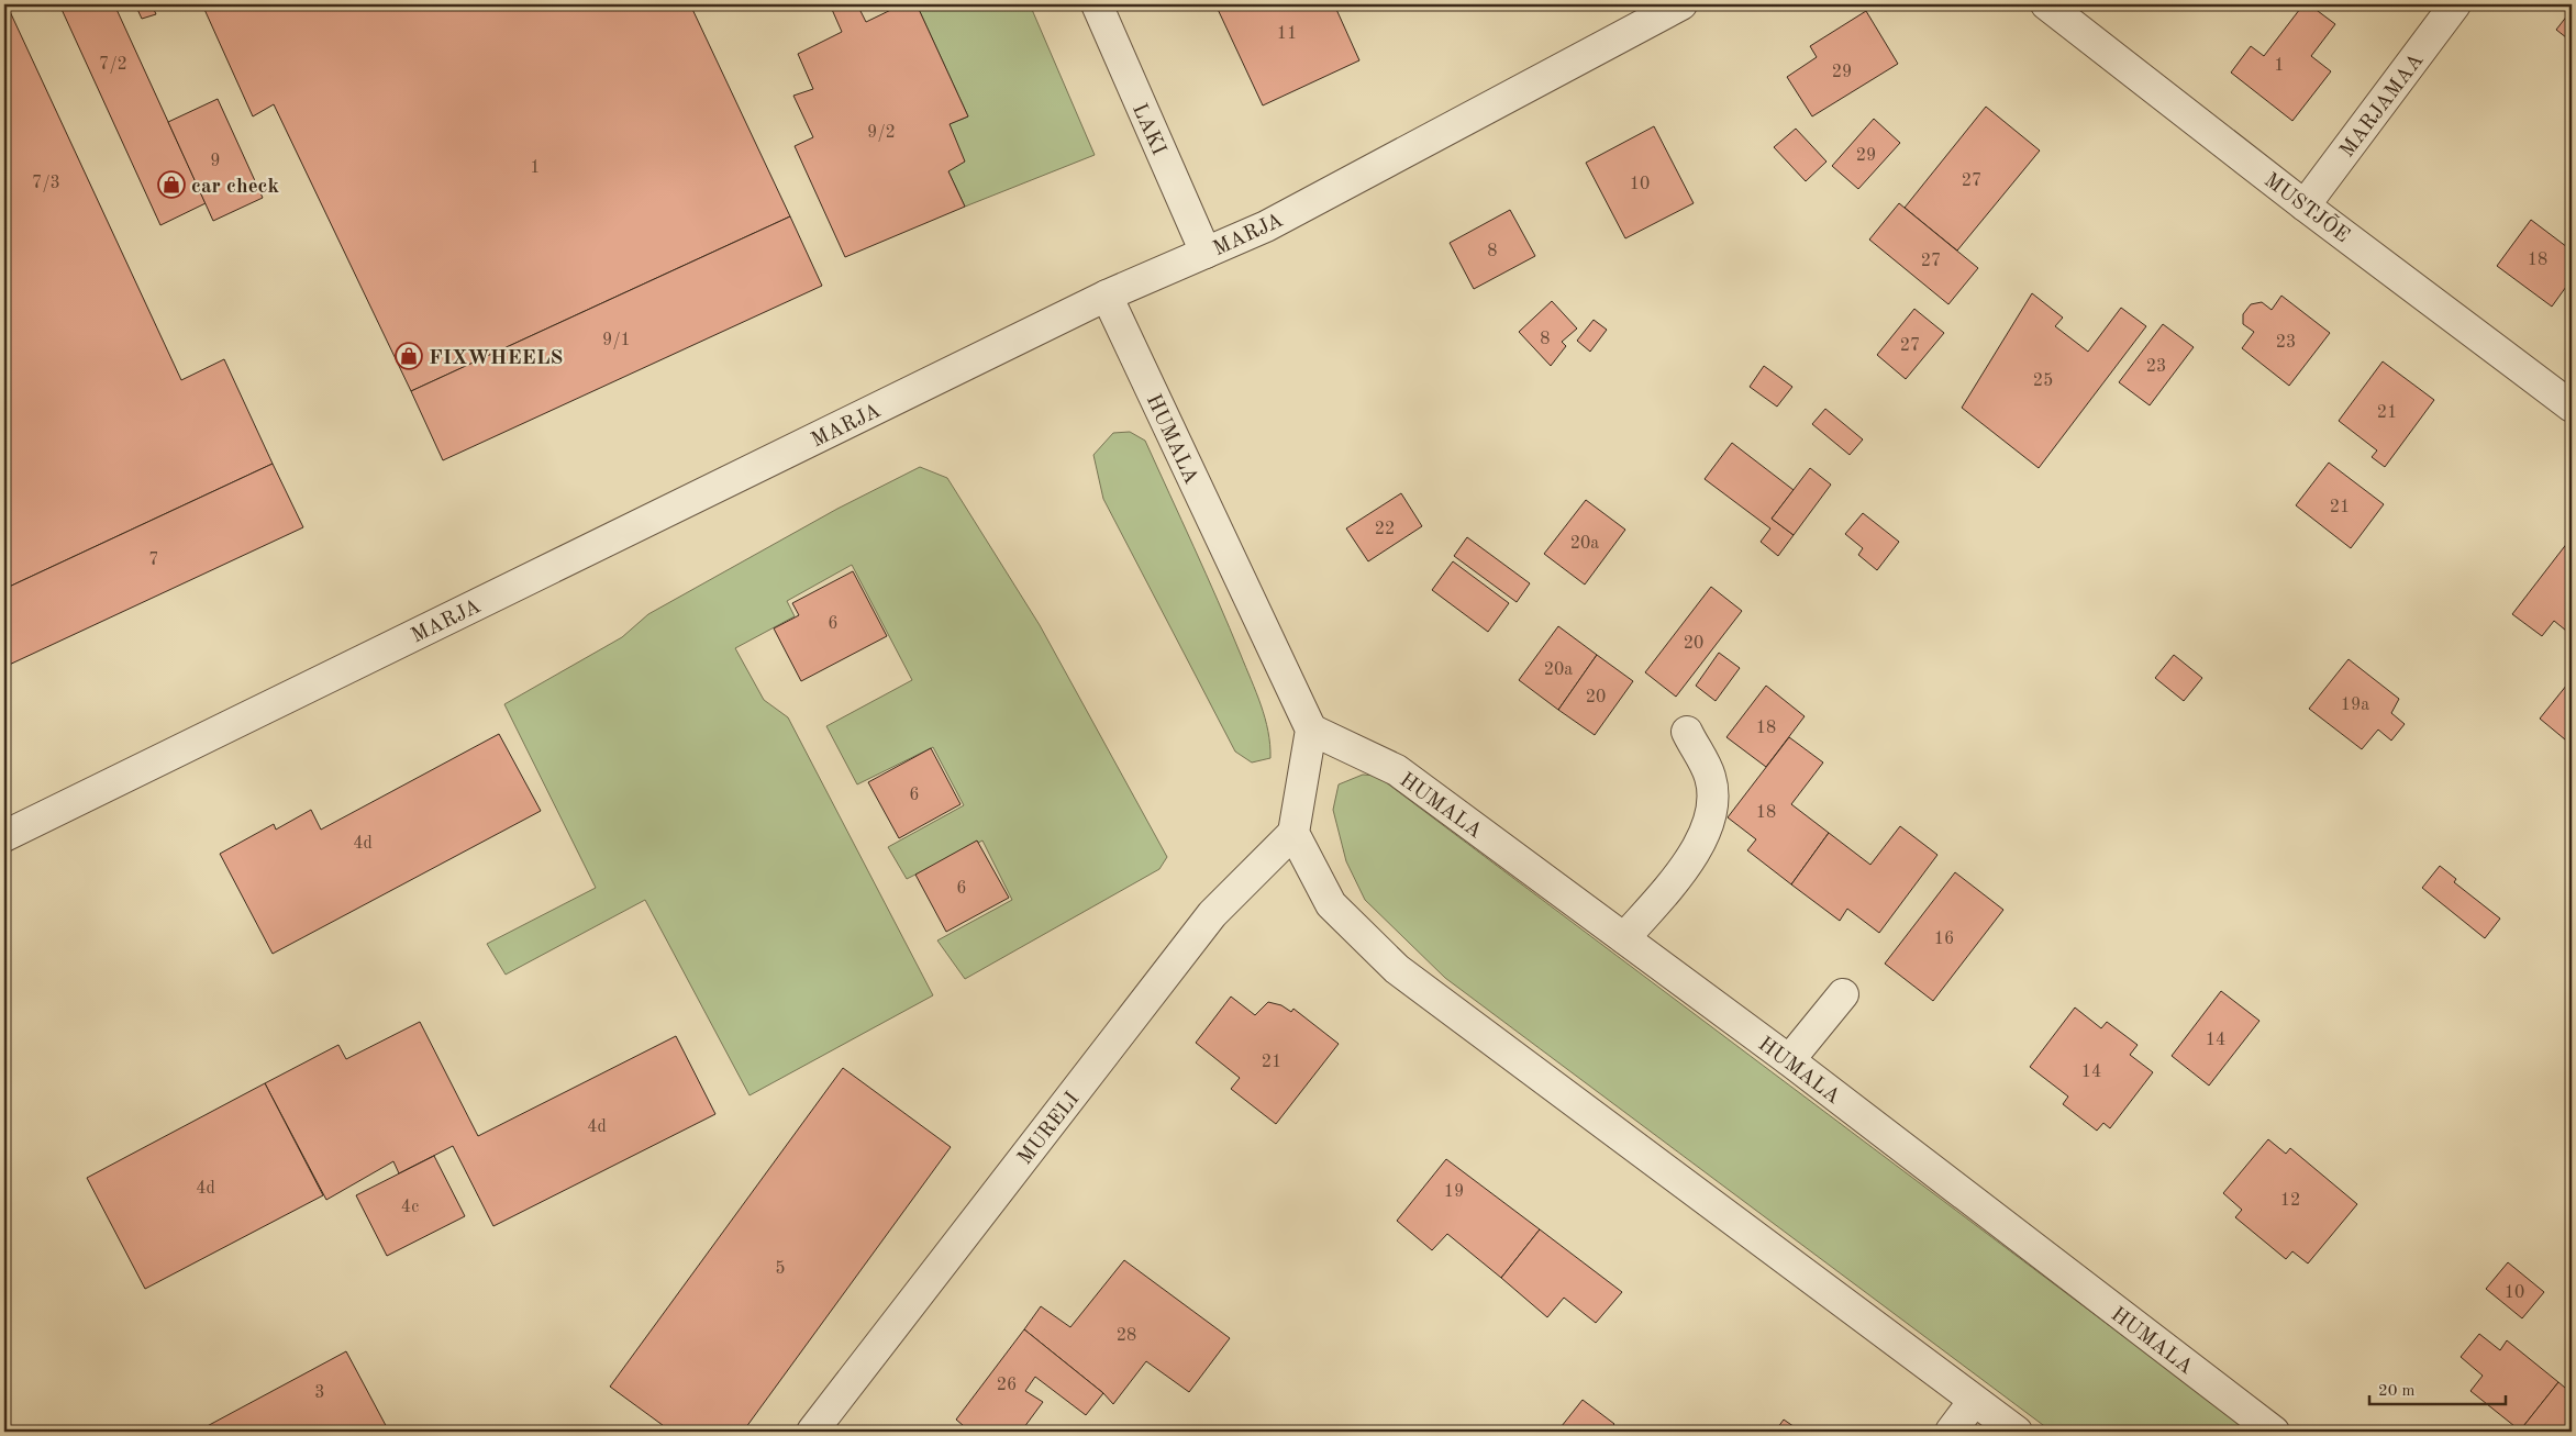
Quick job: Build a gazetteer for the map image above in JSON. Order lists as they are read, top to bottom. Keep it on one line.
{"streets":{"street":["MARJAMAA","LAKI","MUSTJÕE","MARJA","HUMALA","MURELI"]},"crossings":[["MARJAMAA","MUSTJÕE"],["LAKI","MARJA"],["MARJA","HUMALA"]],"places":{"shop":["car check","FIXWHEELS"]},"house_numbers":["11","7/2","1","29","9/2","29","9","1","27","7/3","10","8","18","27","8","9/1","23","27","23","25","21","21","22","20a","7","6","20","20a","20","19a","18","6","18","4d","6","16","14","21","14","4d","4d","19","12","4c","5","10","28","26","3"],"scale_bar":"20 m"}
